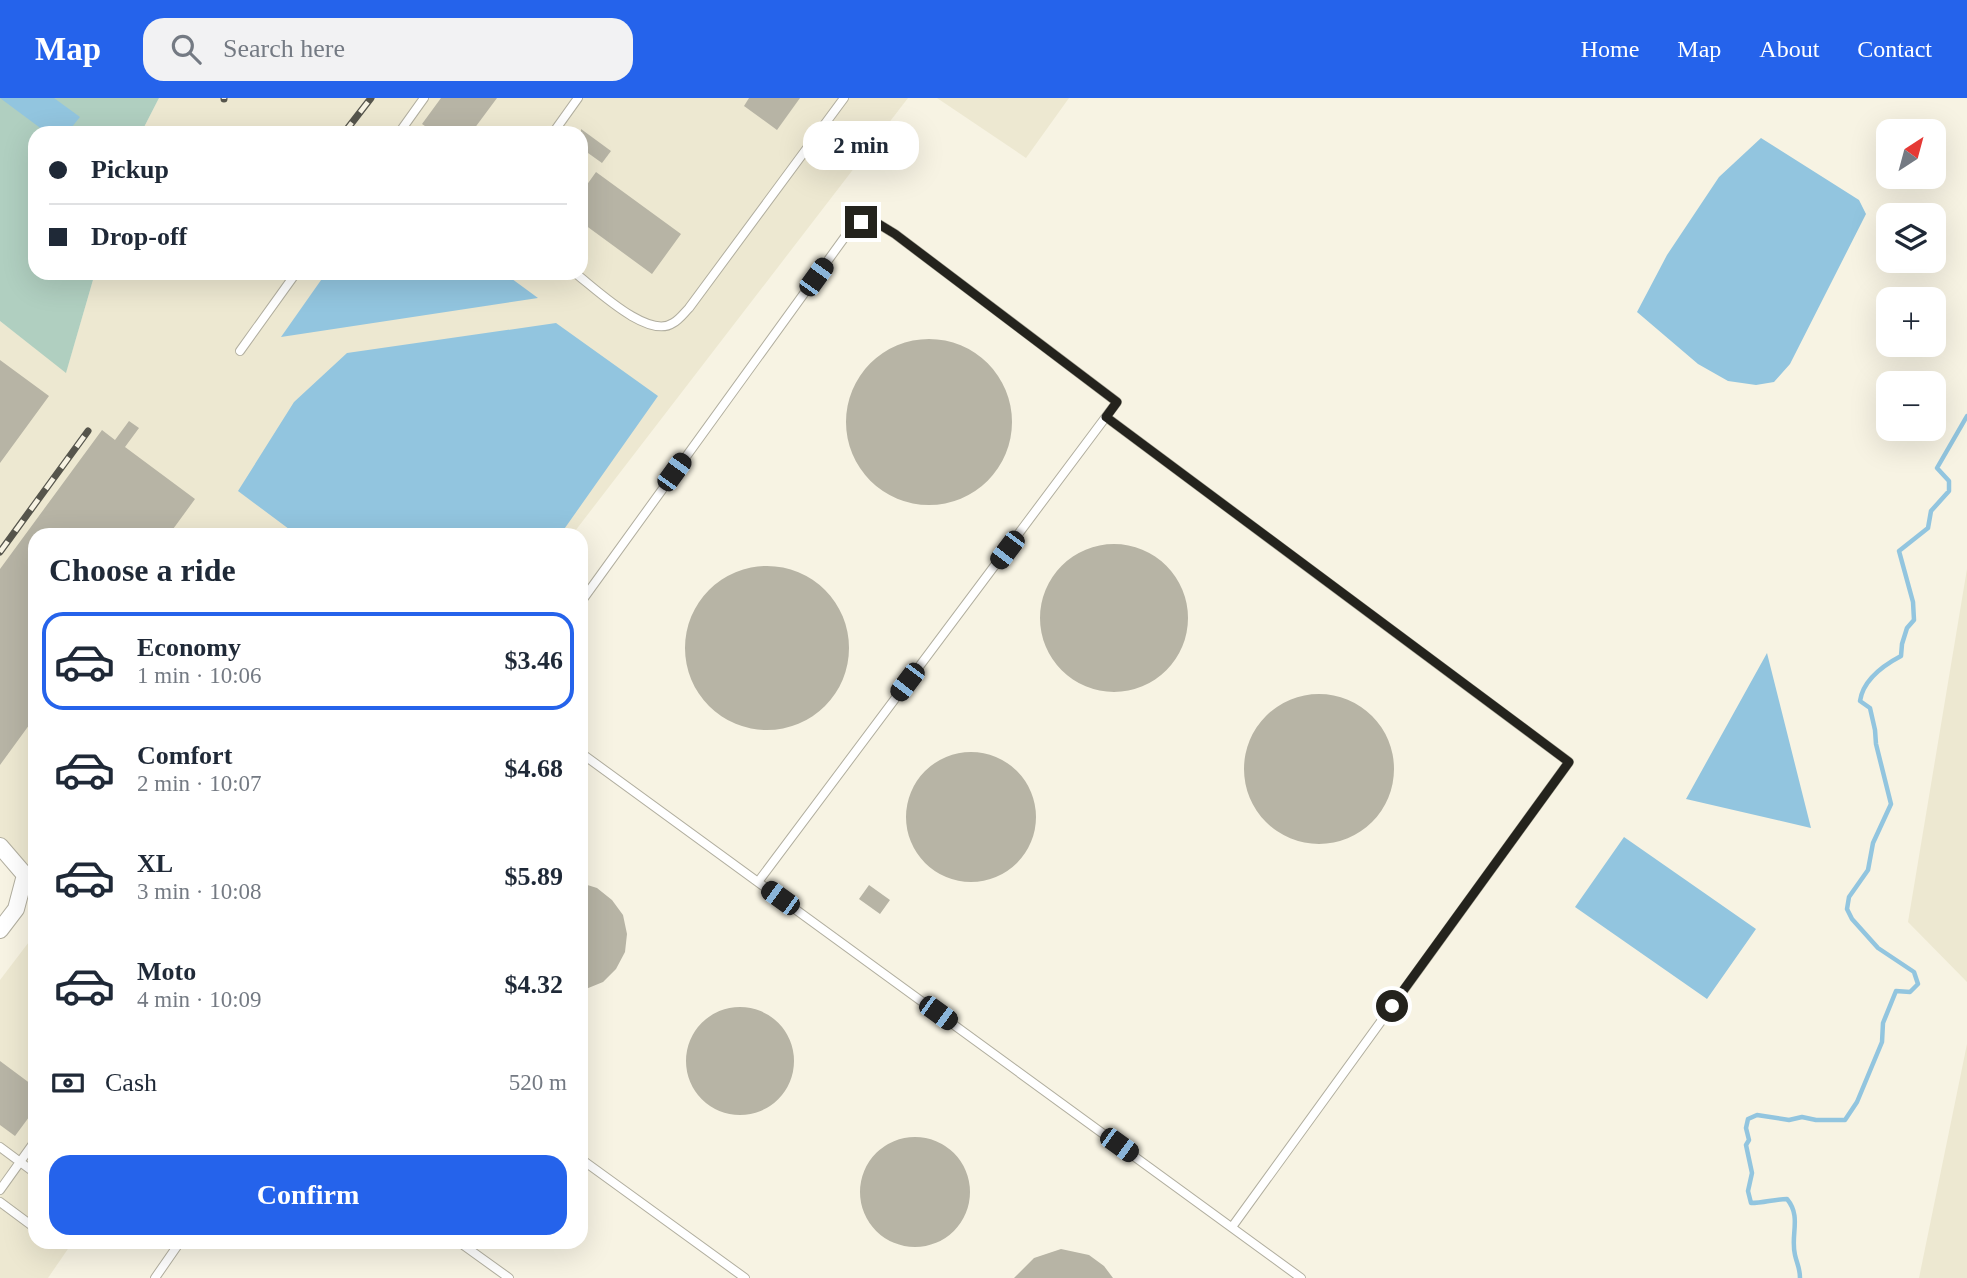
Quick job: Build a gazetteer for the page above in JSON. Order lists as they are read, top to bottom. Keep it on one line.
{"north":"top right","page":{"header":"Map","search":"Search here","nav":["Home","Map","About","Contact"],"map_buttons":["+","−"],"bubble":"2 min","banner":["Pickup","Drop-off"],"heading":"Choose a ride","list":[{"name":"Economy","note":"1 min · 10:06","value":"$3.46"},{"name":"Comfort","note":"2 min · 10:07","value":"$4.68"},{"name":"XL","note":"3 min · 10:08","value":"$5.89"},{"name":"Moto","note":"4 min · 10:09","value":"$4.32"}],"pay":["Cash","520 m"],"buttons":"Confirm"}}
